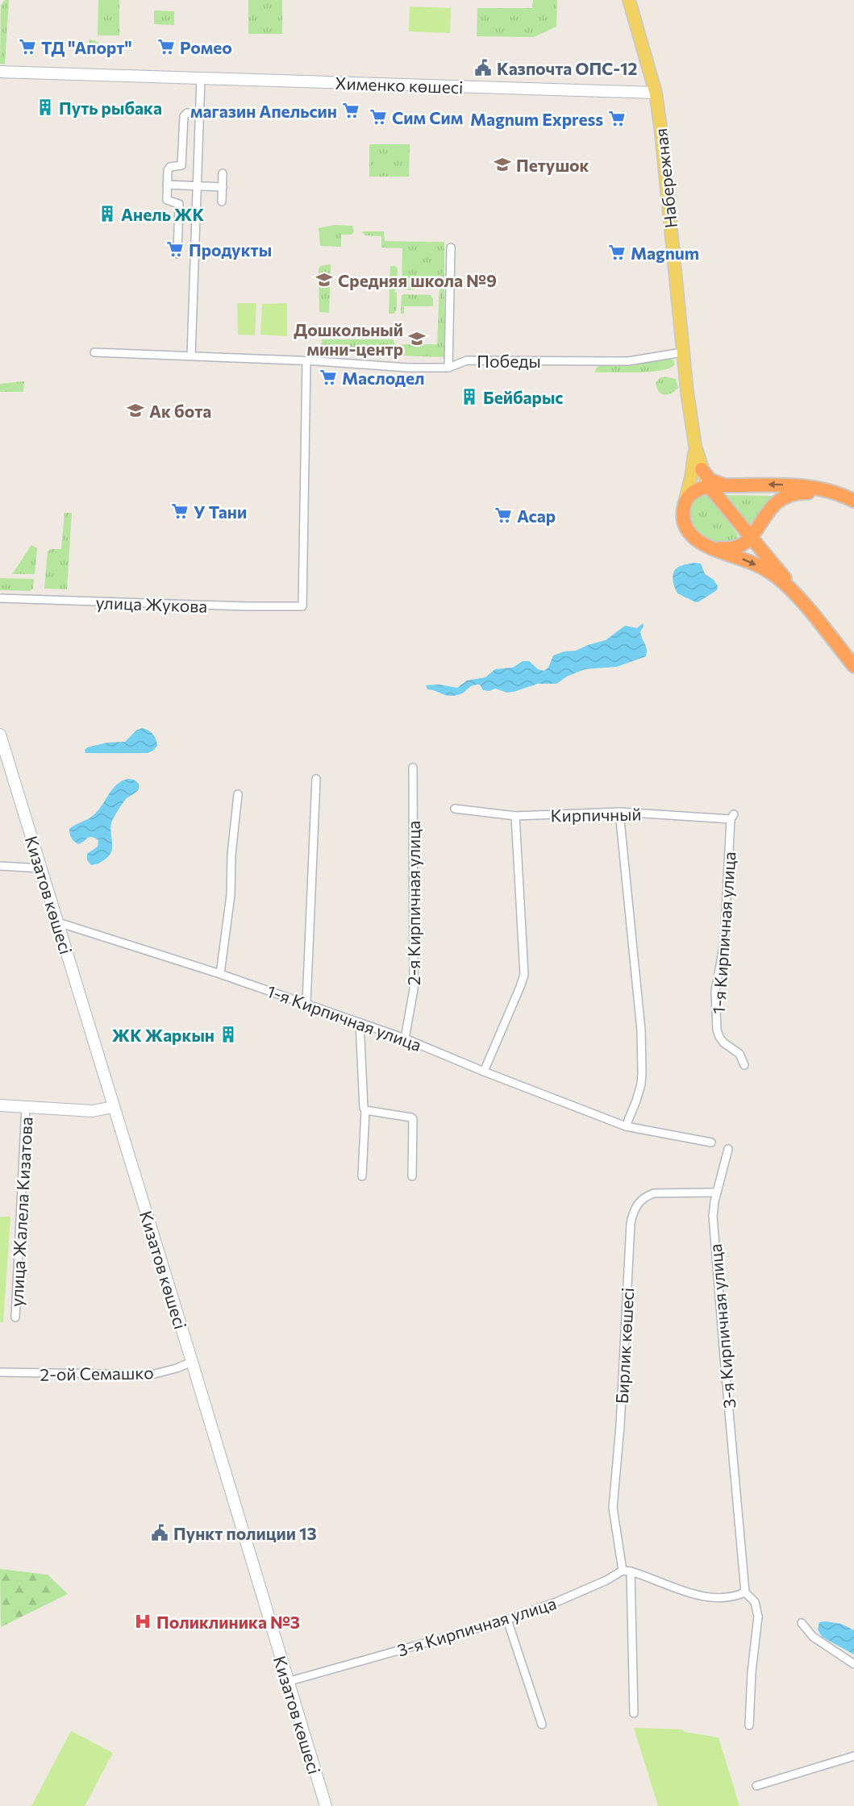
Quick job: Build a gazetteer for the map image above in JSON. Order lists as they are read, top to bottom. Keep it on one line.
{"streets":{"main road":["Хименко көшесі","Набережная","Кизатов көшесі"],"street":["Победы","улица Жукова","Кирпичный","2-я Кирпичная улица","1-я Кирпичная улица","улица Жалела Кизатова","3-я Кирпичная улица","Бирлик көшесі","2-ой Семашко"]},"crossings":[["Хименко көшесі","Набережная"],["Набережная","Победы"],["Победы","улица Жукова"],["Кирпичный","1-я Кирпичная улица"],["Кизатов көшесі","1-я Кирпичная улица"],["Кизатов көшесі","3-я Кирпичная улица"],["Кизатов көшесі","2-ой Семашко"],["2-я Кирпичная улица","1-я Кирпичная улица"],["3-я Кирпичная улица","Бирлик көшесі"]],"places":{"supermarket":["ТД \"Апорт\"","Ромео","магазин Апельсин","Сим Сим","Magnum Express","Продукты","Magnum","Маслодел","У Тани","Асар"],"public building":["Казпочта ОПС-12","Пункт полиции 13"],"building":["Путь рыбака","Анель ЖК","Бейбарыс","ЖК Жаркын"],"school or university":["Петушок","Средняя школа №9","Дошкольный мини-центр","Ак бота"],"hospital":["Поликлиника №3"]}}
